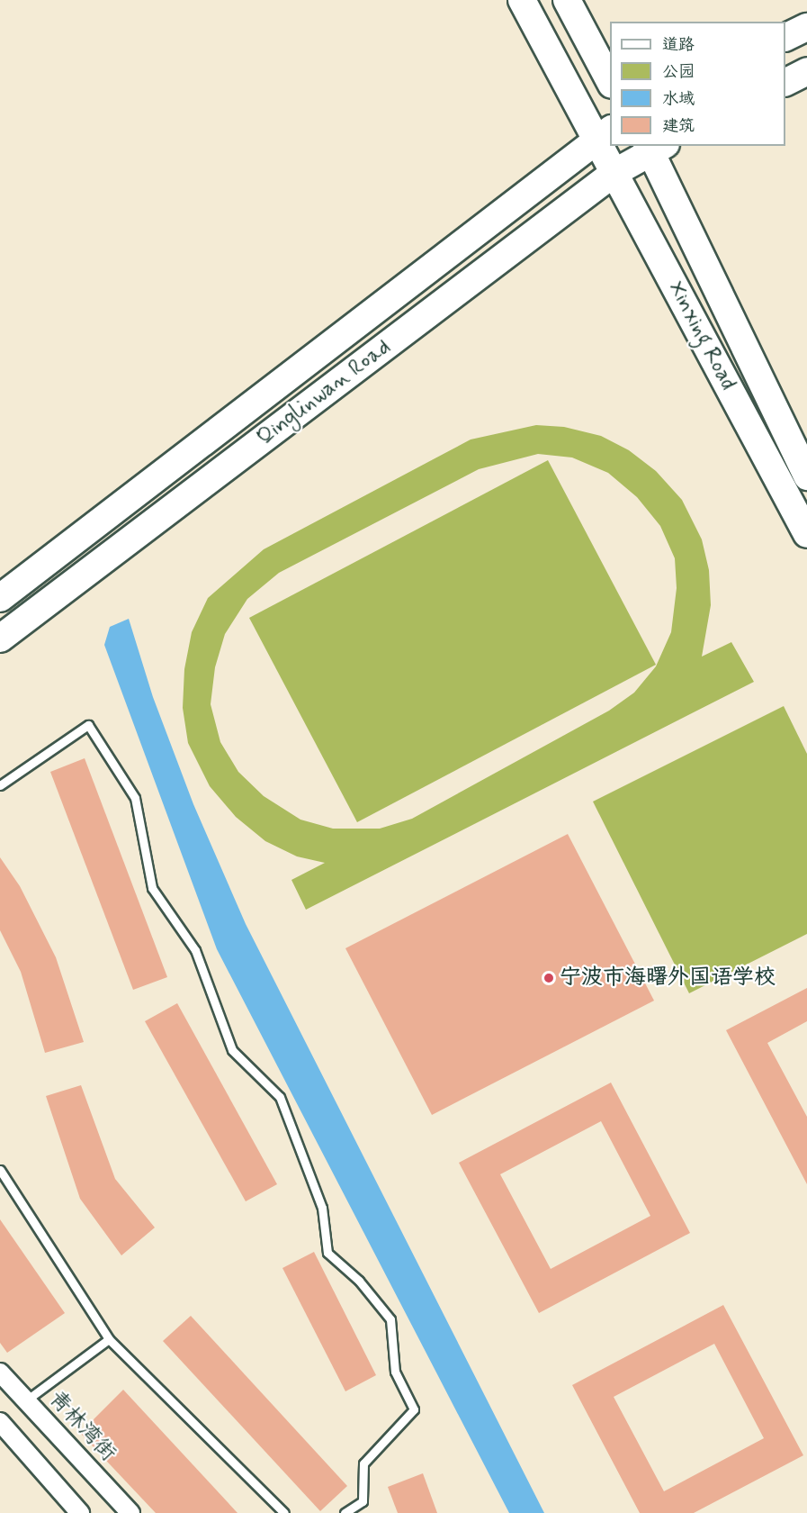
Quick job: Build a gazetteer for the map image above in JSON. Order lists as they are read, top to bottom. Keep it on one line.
{"streets":{"main road":["Xinxing Road","Qinglinwan Road"],"street":["青林湾街"]},"crossings":[["Xinxing Road","Qinglinwan Road"]],"places":["宁波市海曙外国语学校"],"legend":["道路","公园","水域","建筑"]}
